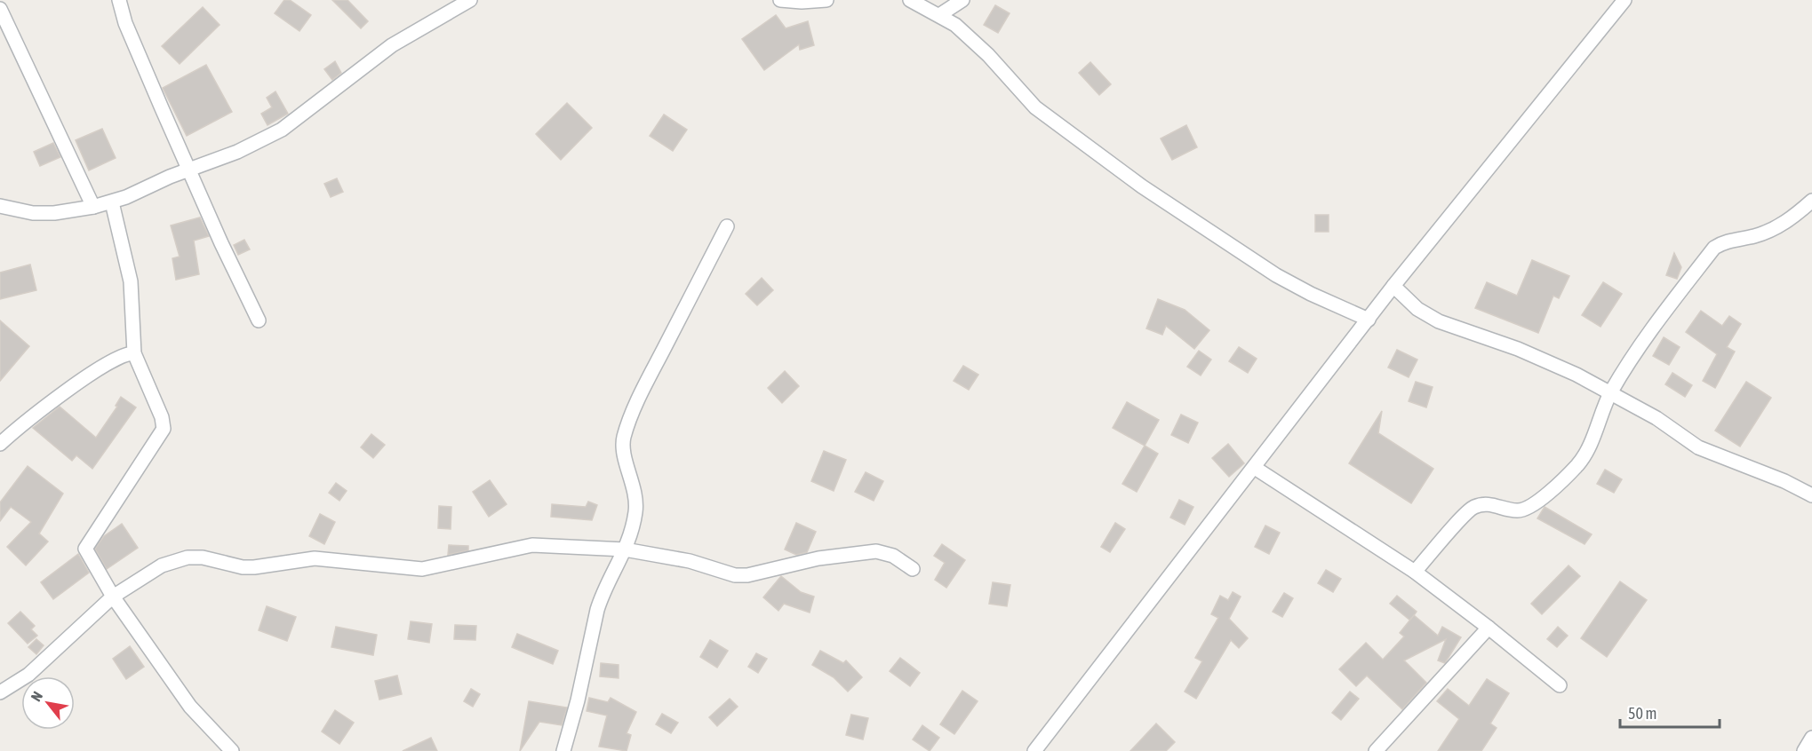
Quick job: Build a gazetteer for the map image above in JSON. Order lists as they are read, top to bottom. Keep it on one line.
{"scale_bar":"50 m","north":"top left"}
